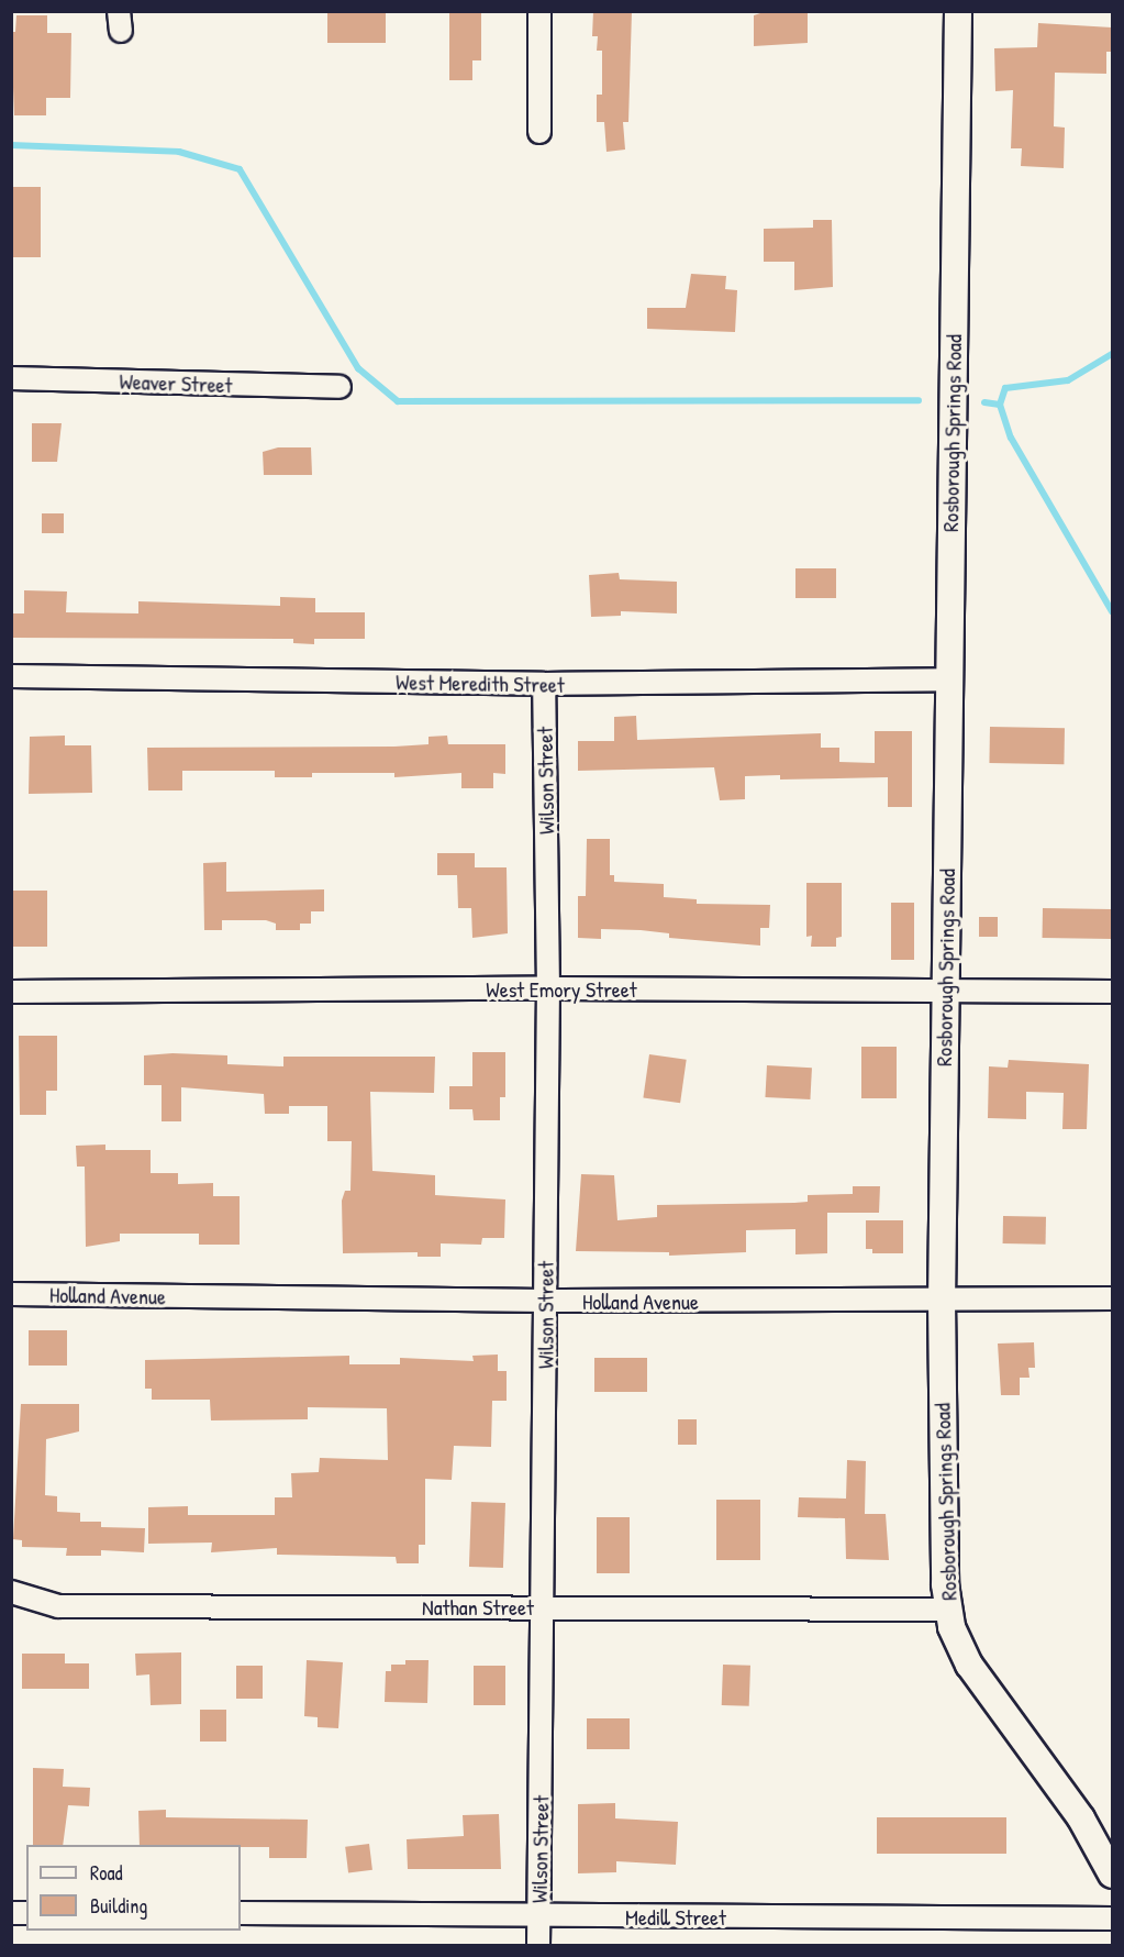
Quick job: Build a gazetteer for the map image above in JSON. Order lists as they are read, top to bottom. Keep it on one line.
{"streets":{"street":["Weaver Street","Rosborough Springs Road","West Meredith Street","Wilson Street","West Emory Street","Holland Avenue","Nathan Street","Medill Street"]},"crossings":[["Rosborough Springs Road","West Meredith Street"],["Rosborough Springs Road","West Emory Street"],["Rosborough Springs Road","Holland Avenue"],["Rosborough Springs Road","Nathan Street"],["West Meredith Street","Wilson Street"],["Wilson Street","West Emory Street"],["Wilson Street","Holland Avenue"],["Wilson Street","Nathan Street"],["Wilson Street","Medill Street"]],"legend":["Road","Building"]}
